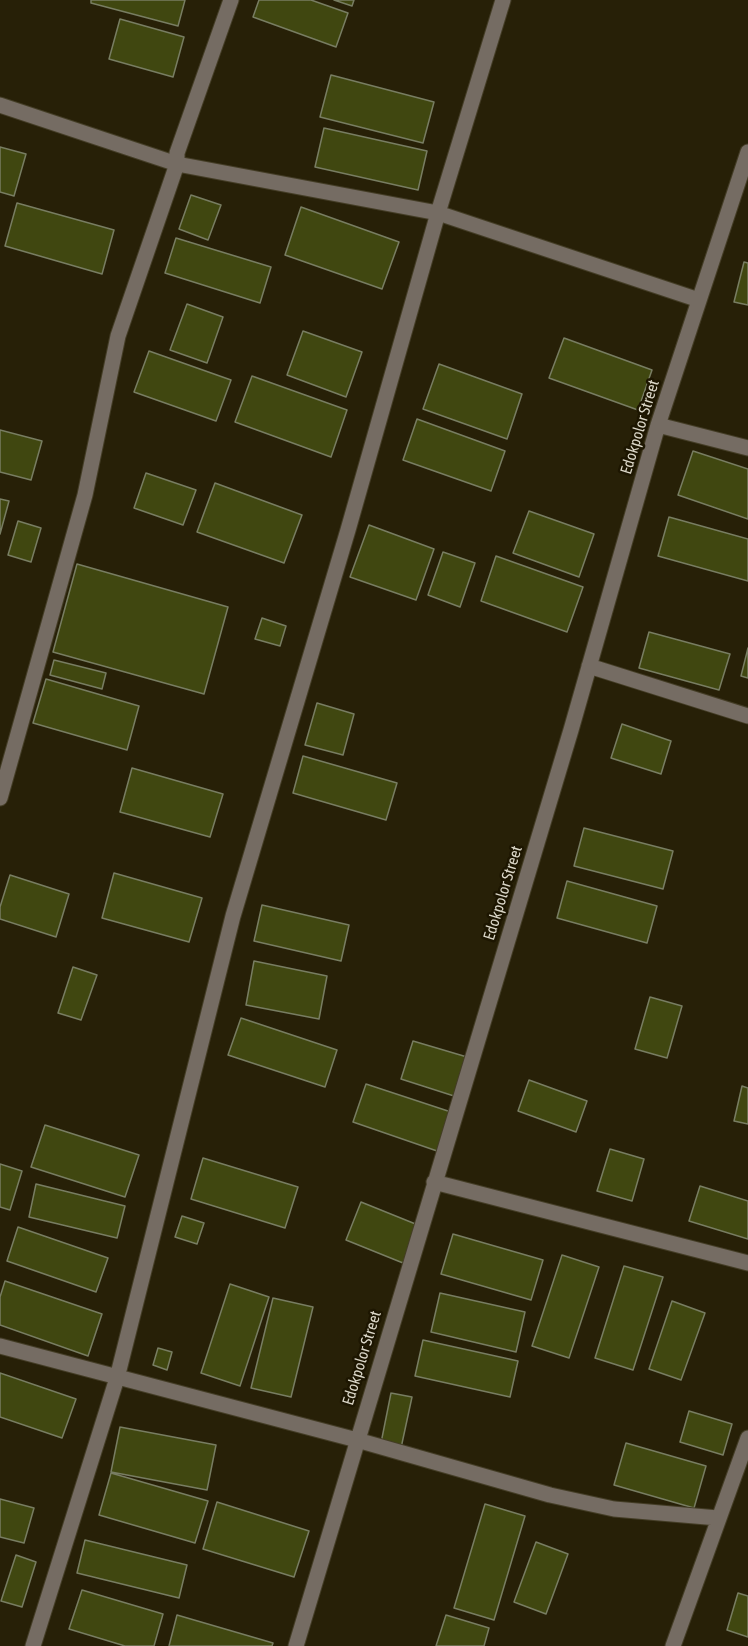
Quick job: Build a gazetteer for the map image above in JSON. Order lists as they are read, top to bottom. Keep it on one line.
{"streets":{"street":["Edokpolor Street"]}}
